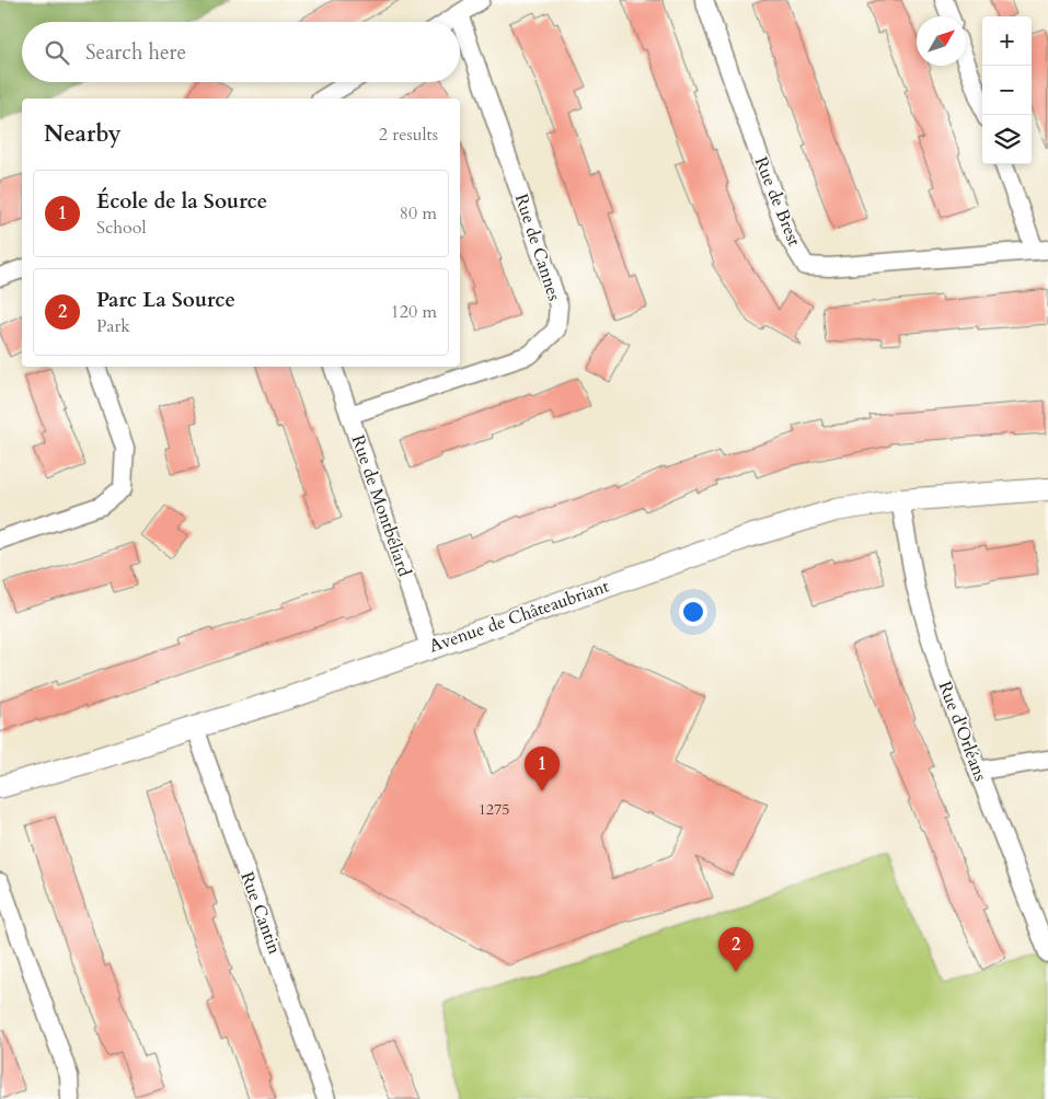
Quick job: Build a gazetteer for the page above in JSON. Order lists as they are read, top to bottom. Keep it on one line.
{"streets":{"street":["Rue de Brest","Rue de Cannes","Rue de Montbéliard","Avenue de Châteaubriant","Rue d'Orléans","Rue Cantin"]},"crossings":[["Rue de Cannes","Rue de Montbéliard"],["Rue de Montbéliard","Avenue de Châteaubriant"],["Avenue de Châteaubriant","Rue d'Orléans"],["Avenue de Châteaubriant","Rue Cantin"]],"house_numbers":["1275"],"north":"top right","page":{"map_buttons":["+","−"],"search":"Search here","heading":["Nearby","2 results"],"list":[{"mark":"1","name":"École de la Source","note":"School","value":"80 m"},{"mark":"2","name":"Parc La Source","note":"Park","value":"120 m"}],"pins":["1","2"]}}
